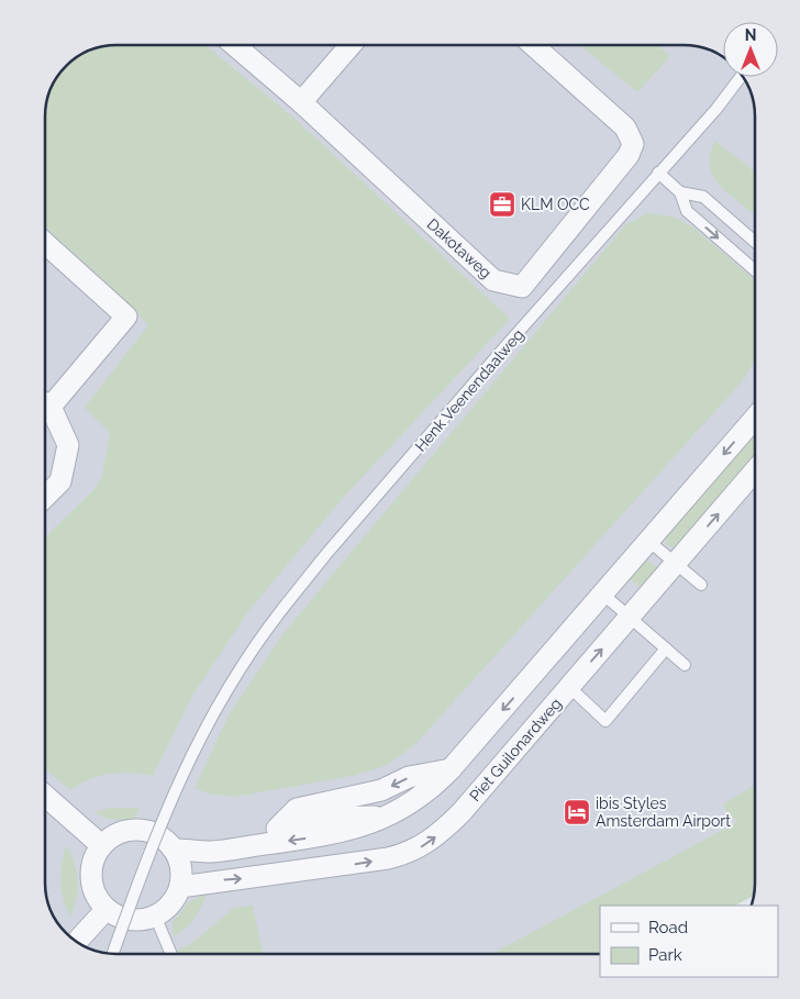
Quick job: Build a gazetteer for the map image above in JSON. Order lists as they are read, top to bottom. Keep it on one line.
{"streets":{"street":["Dakotaweg","Piet Guilonardweg"],"lane":["Henk Veenendaalweg"]},"places":{"office":["KLM OCC"],"hotel":["ibis Styles Amsterdam Airport"]},"legend":["Road","Park"],"north":"top"}
